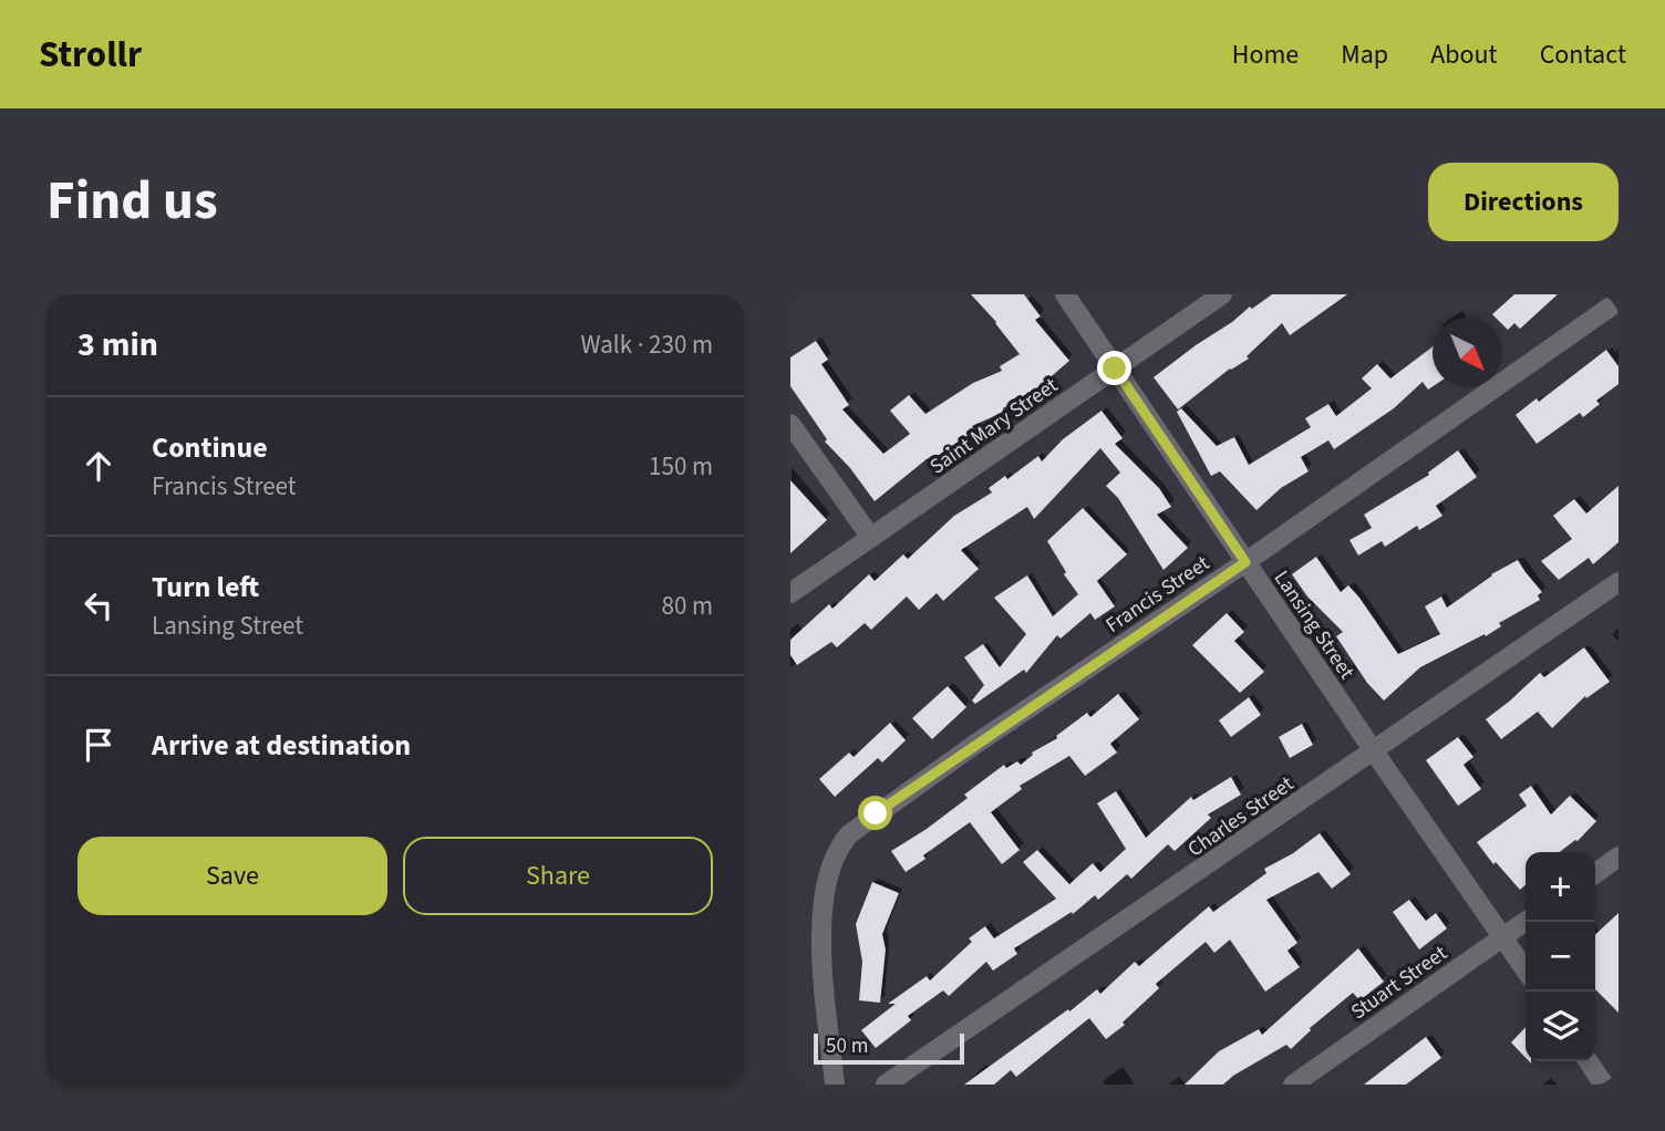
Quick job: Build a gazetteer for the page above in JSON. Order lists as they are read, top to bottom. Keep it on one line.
{"streets":{"street":["Saint Mary Street","Francis Street","Lansing Street","Charles Street","Stuart Street"]},"crossings":[["Saint Mary Street","Lansing Street"],["Francis Street","Lansing Street"],["Lansing Street","Charles Street"],["Lansing Street","Stuart Street"]],"scale_bar":"50 m","north":"bottom right","page":{"header":"Strollr","nav":["Home","Map","About","Contact"],"title":"Find us","buttons":["Directions",["Save","Share"]],"heading":["3 min","Walk · 230 m"],"list":[["Continue","Francis Street","150 m"],["Turn left","Lansing Street","80 m"],"Arrive at destination"],"map_buttons":["+","−"],"scale":"50 m"}}
